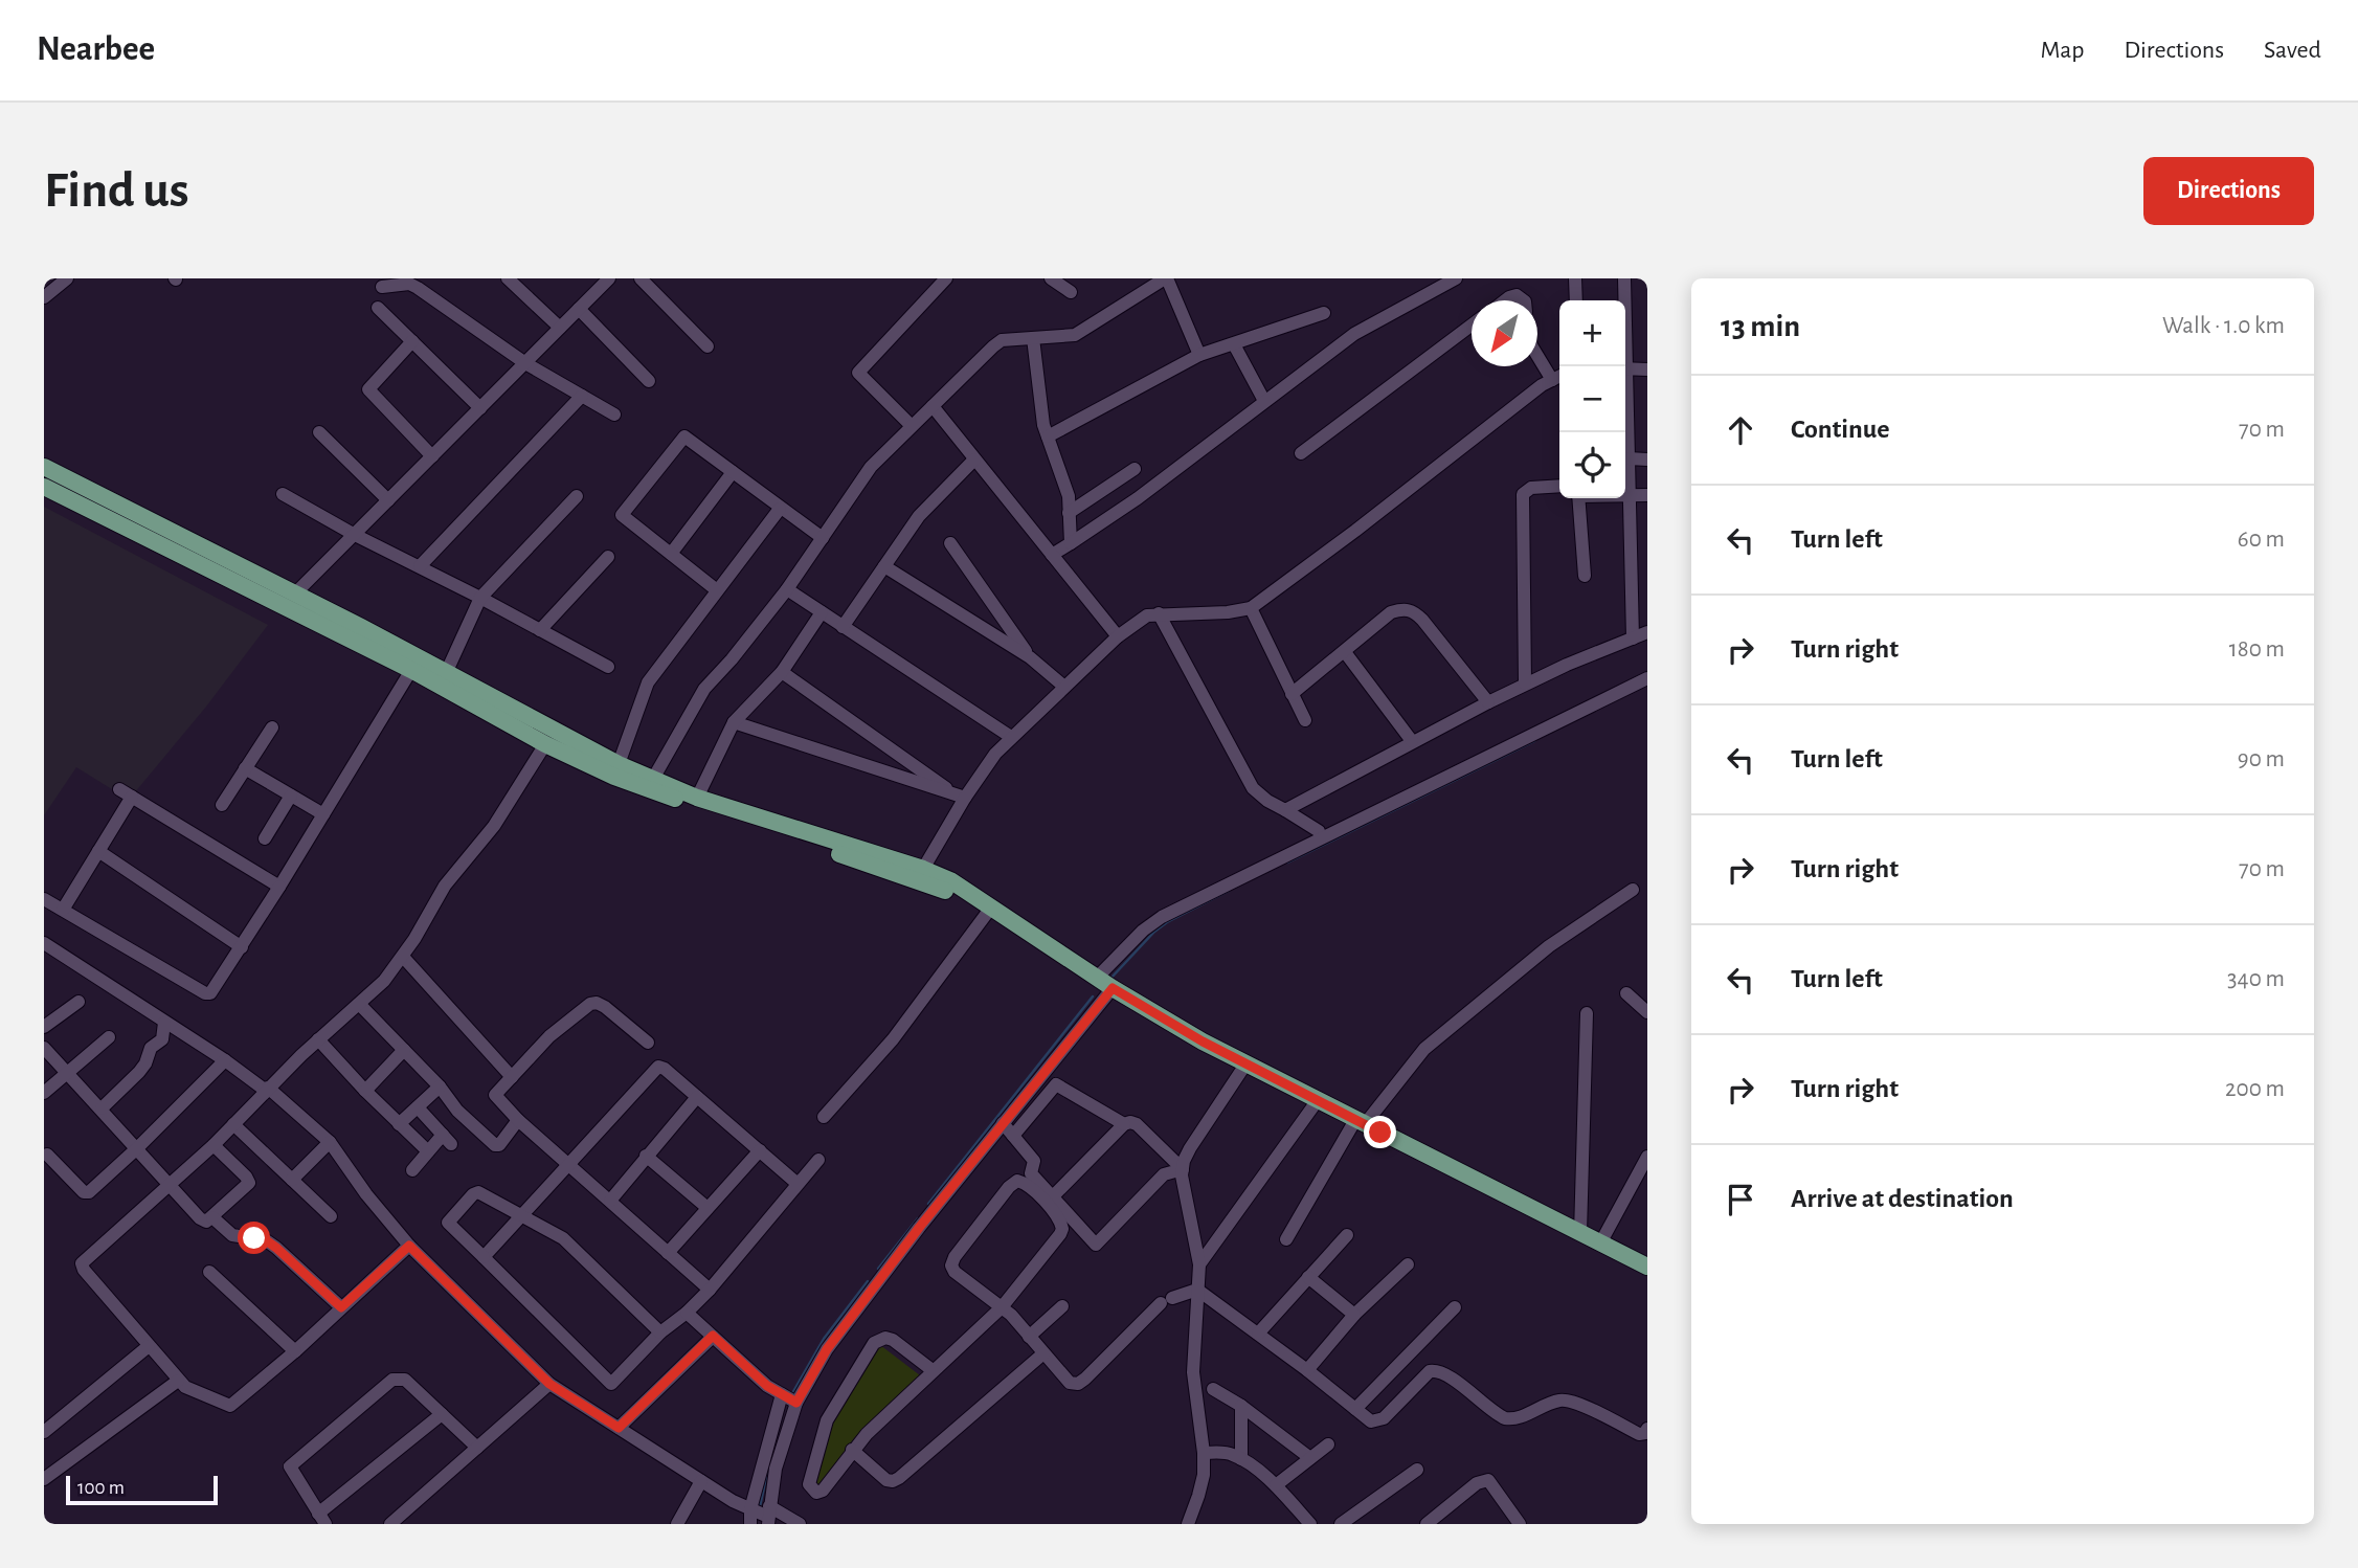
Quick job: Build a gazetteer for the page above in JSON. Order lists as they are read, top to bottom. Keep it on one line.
{"scale_bar":"100 m","north":"bottom left","page":{"header":"Nearbee","nav":["Map","Directions","Saved"],"buttons":"Directions","title":"Find us","heading":["13 min","Walk · 1.0 km"],"map_buttons":["+","−"],"list":[["Continue","70 m"],["Turn left","60 m"],["Turn right","180 m"],["Turn left","90 m"],["Turn right","70 m"],["Turn left","340 m"],["Turn right","200 m"],"Arrive at destination"],"scale":"100 m"}}
